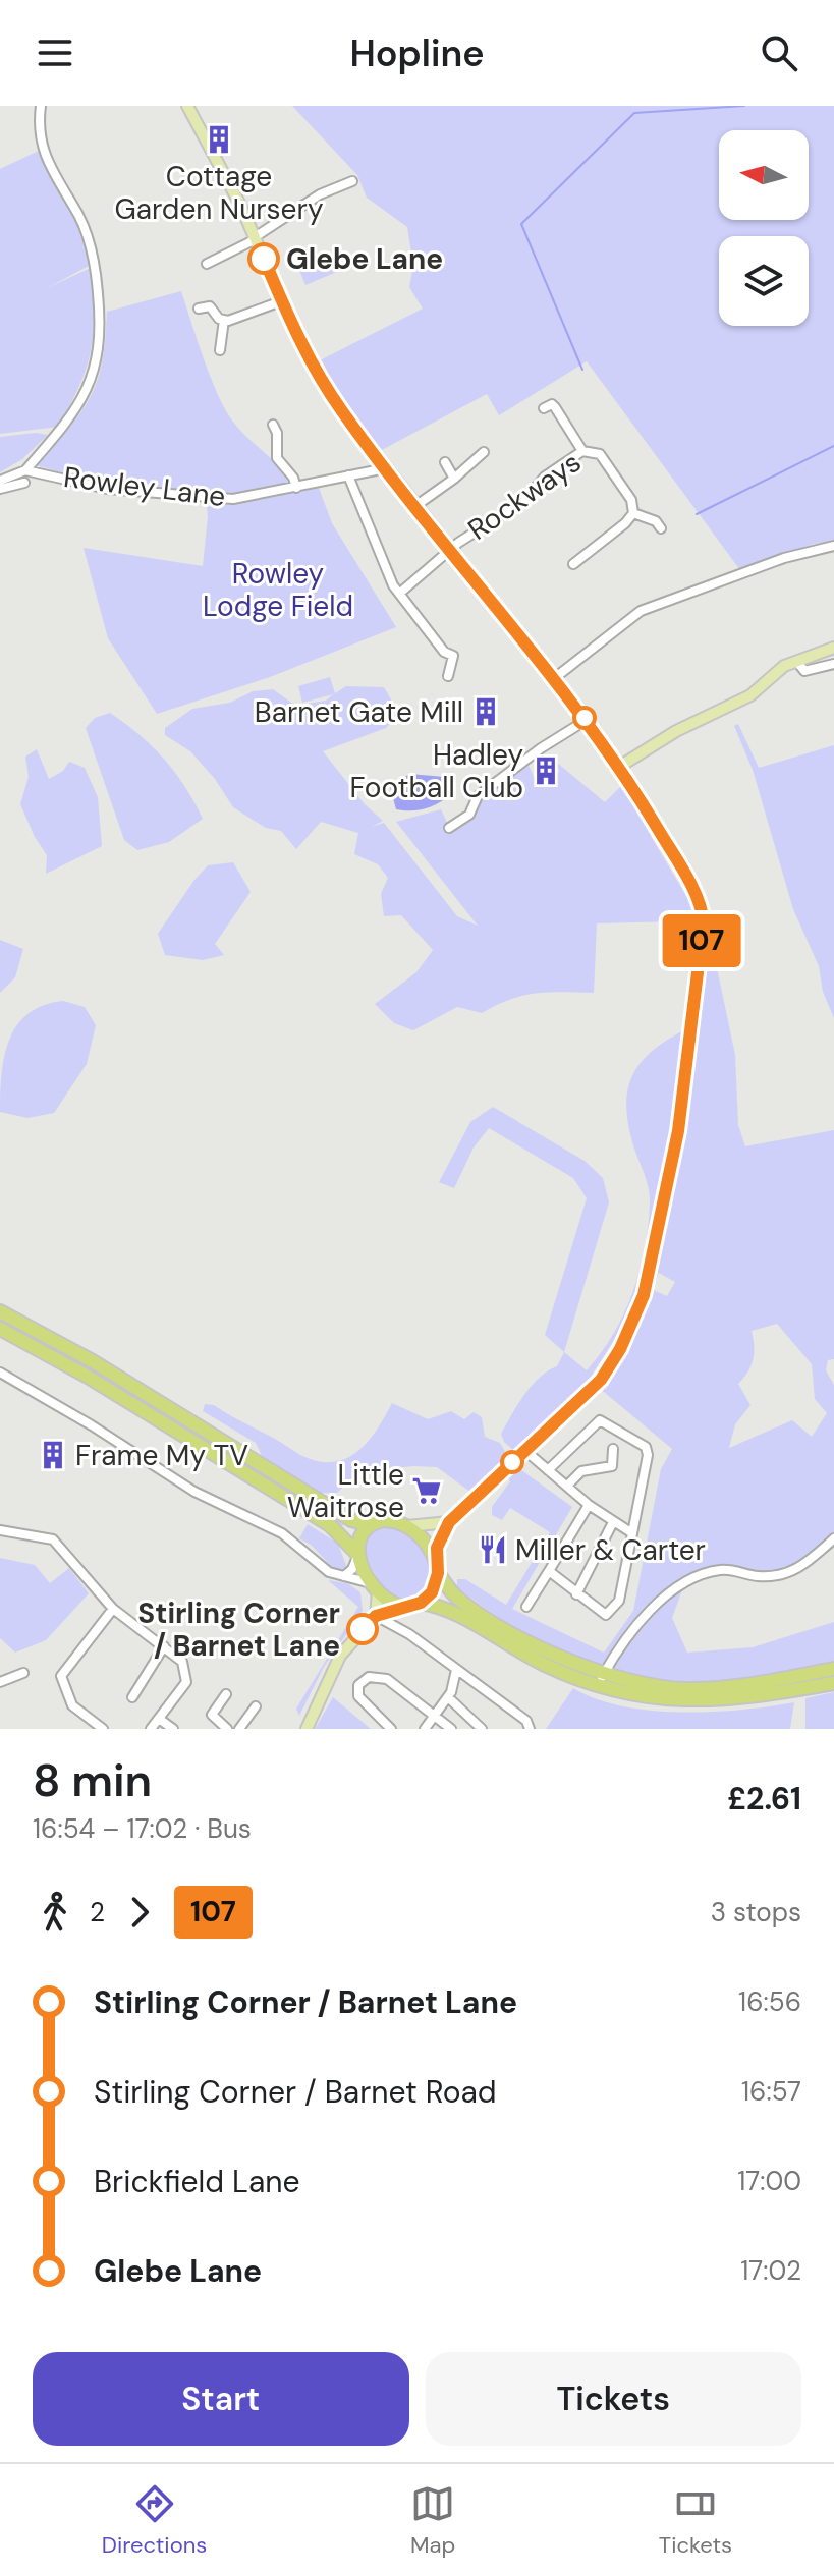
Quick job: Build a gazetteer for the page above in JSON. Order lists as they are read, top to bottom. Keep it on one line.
{"streets":{"street":["Rowley Lane","Rockways"]},"parks":["Rowley Lodge Field"],"places":{"building":["Cottage Garden Nursery","Barnet Gate Mill","Hadley Football Club","Frame My TV"],"other":["Glebe Lane","Stirling Corner / Barnet Lane"],"supermarket":["Little Waitrose"],"restaurant":["Miller & Carter"]},"lines":["bus line 107"],"north":"left","page":{"header":"Hopline","on_map":"107","heading":["8 min","16:54 – 17:02 · Bus","£2.61"],"legs":["2","107","3 stops"],"list":[{"name":"Stirling Corner / Barnet Lane","value":"16:56"},{"name":"Stirling Corner / Barnet Road","value":"16:57"},{"name":"Brickfield Lane","value":"17:00"},{"name":"Glebe Lane","value":"17:02"}],"buttons":["Start","Tickets"],"tabs":["Directions","Map","Tickets"]}}
